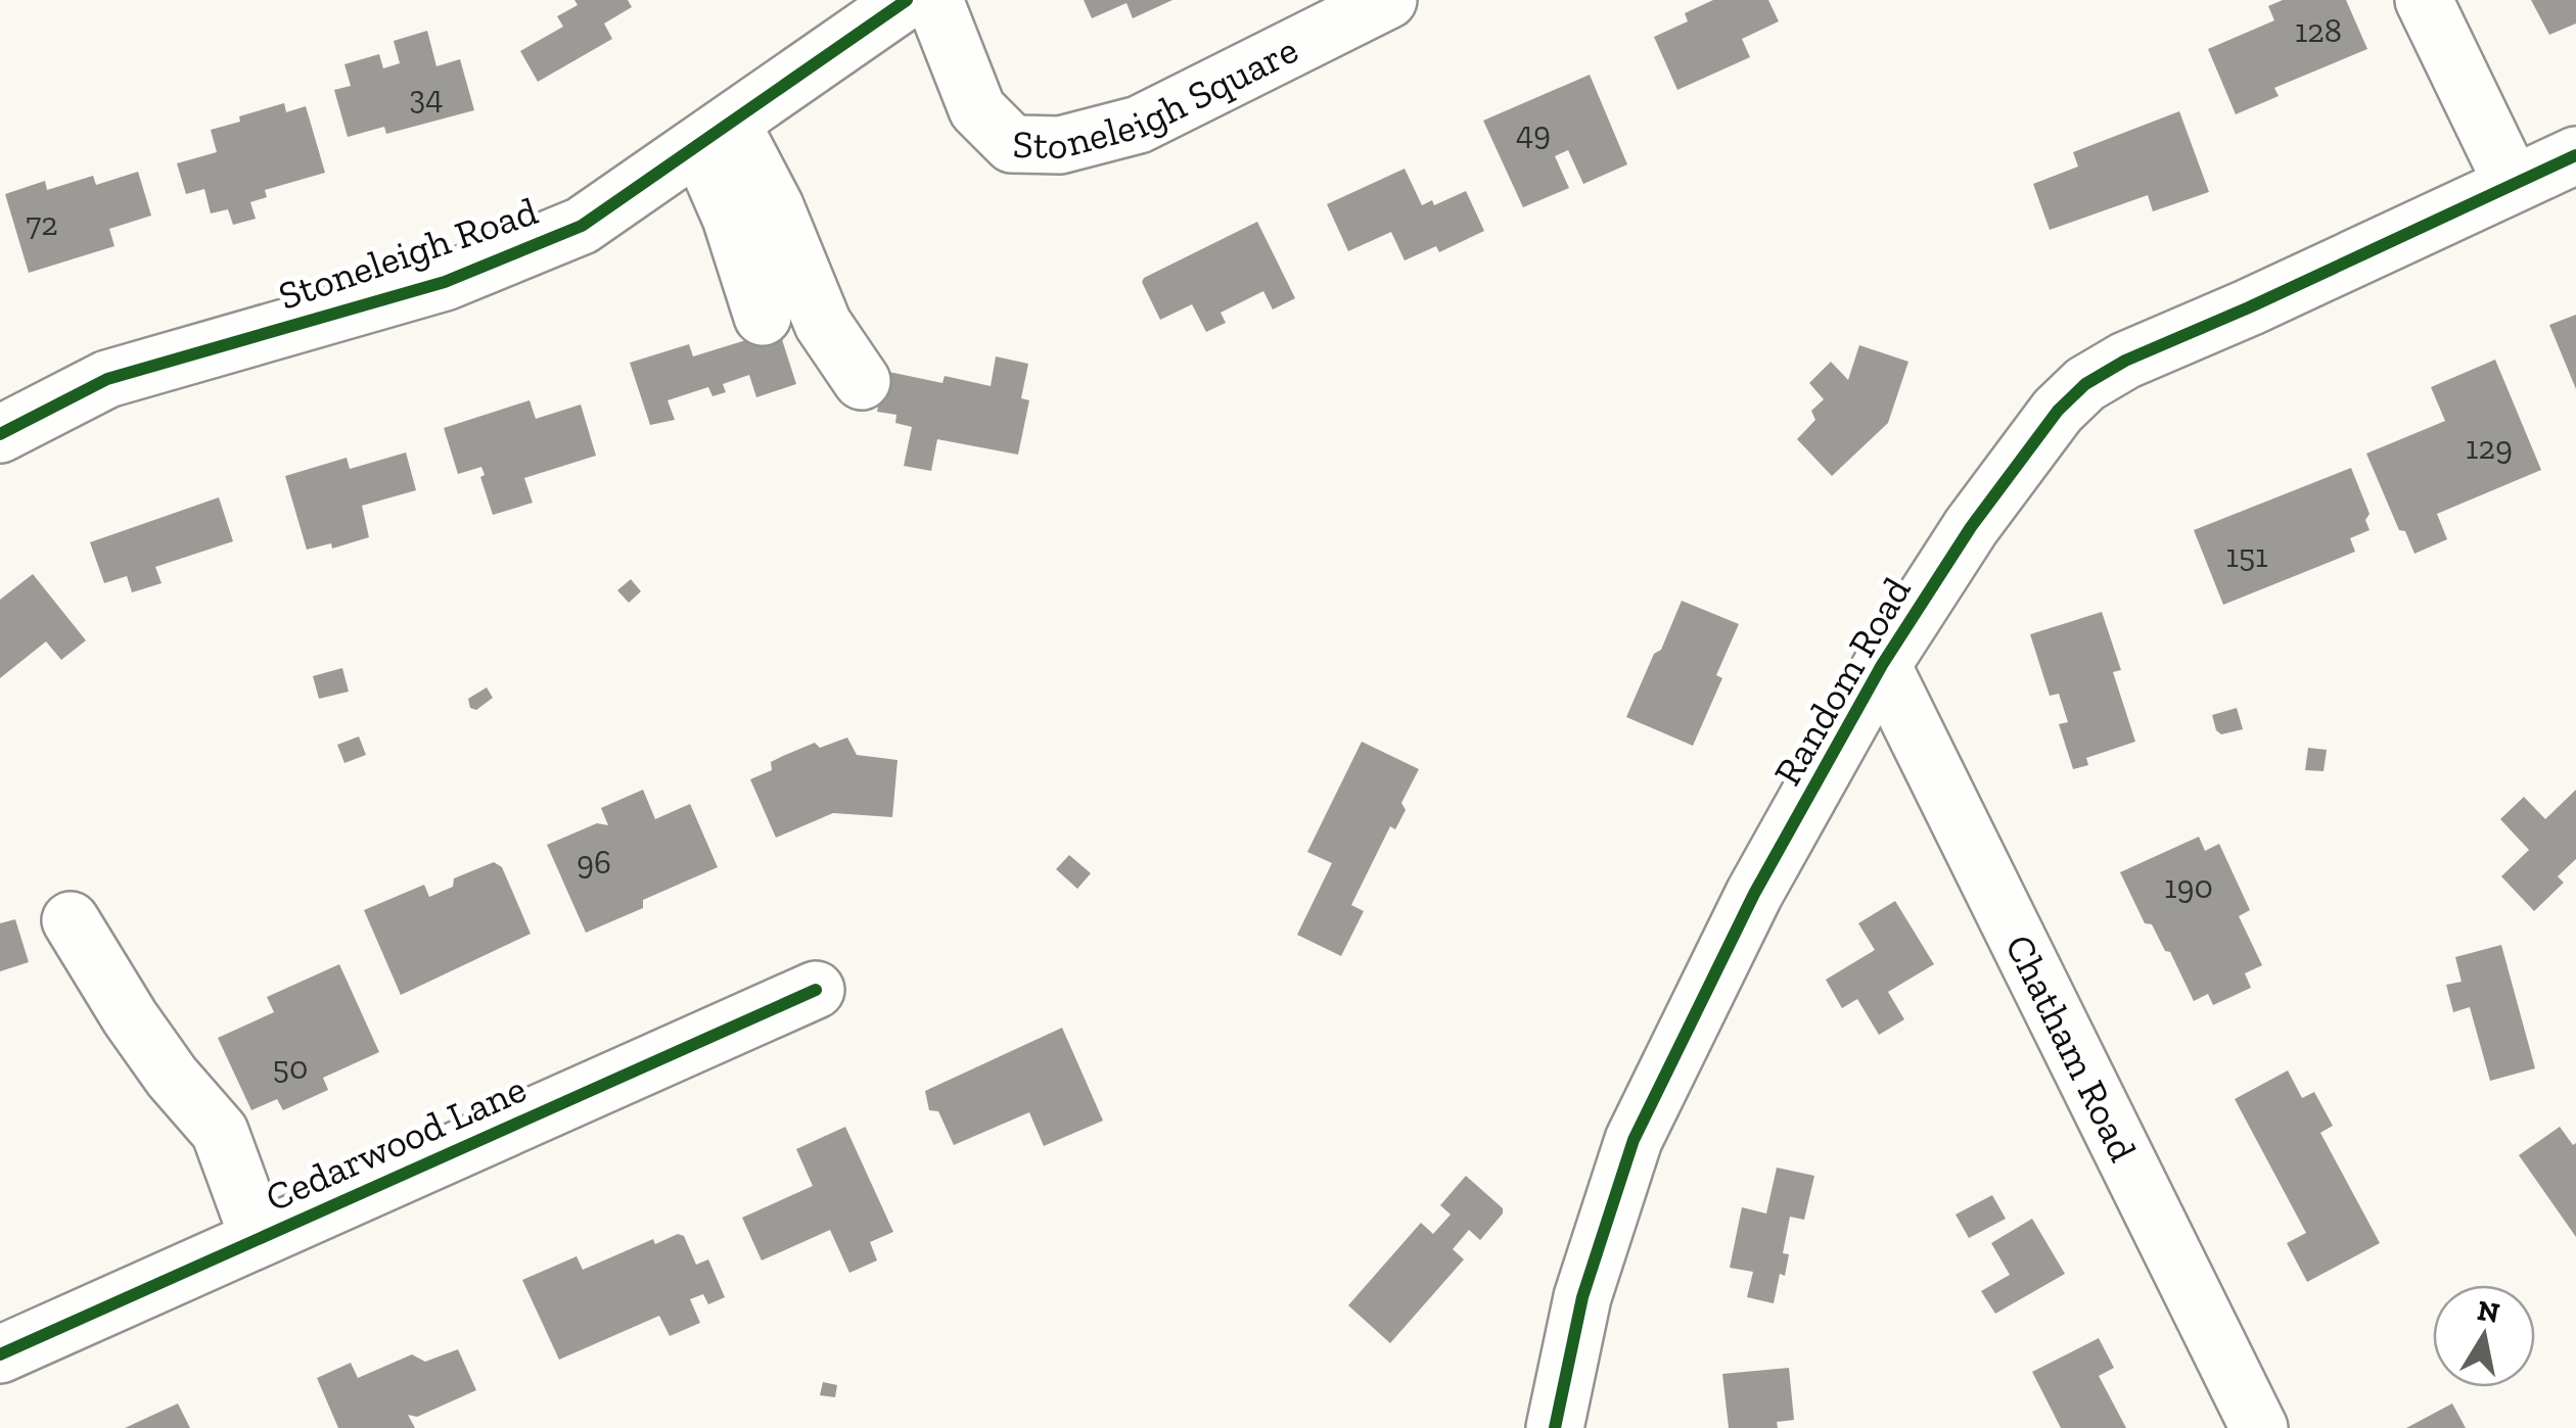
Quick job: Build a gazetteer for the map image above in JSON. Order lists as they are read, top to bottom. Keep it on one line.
{"streets":{"street":["Stoneleigh Square","Stoneleigh Road","Random Road","Chatham Road","Cedarwood Lane"]},"crossings":[["Random Road","Chatham Road"]],"house_numbers":["128","34","49","72","129","151","96","190","50"],"north":"top"}
